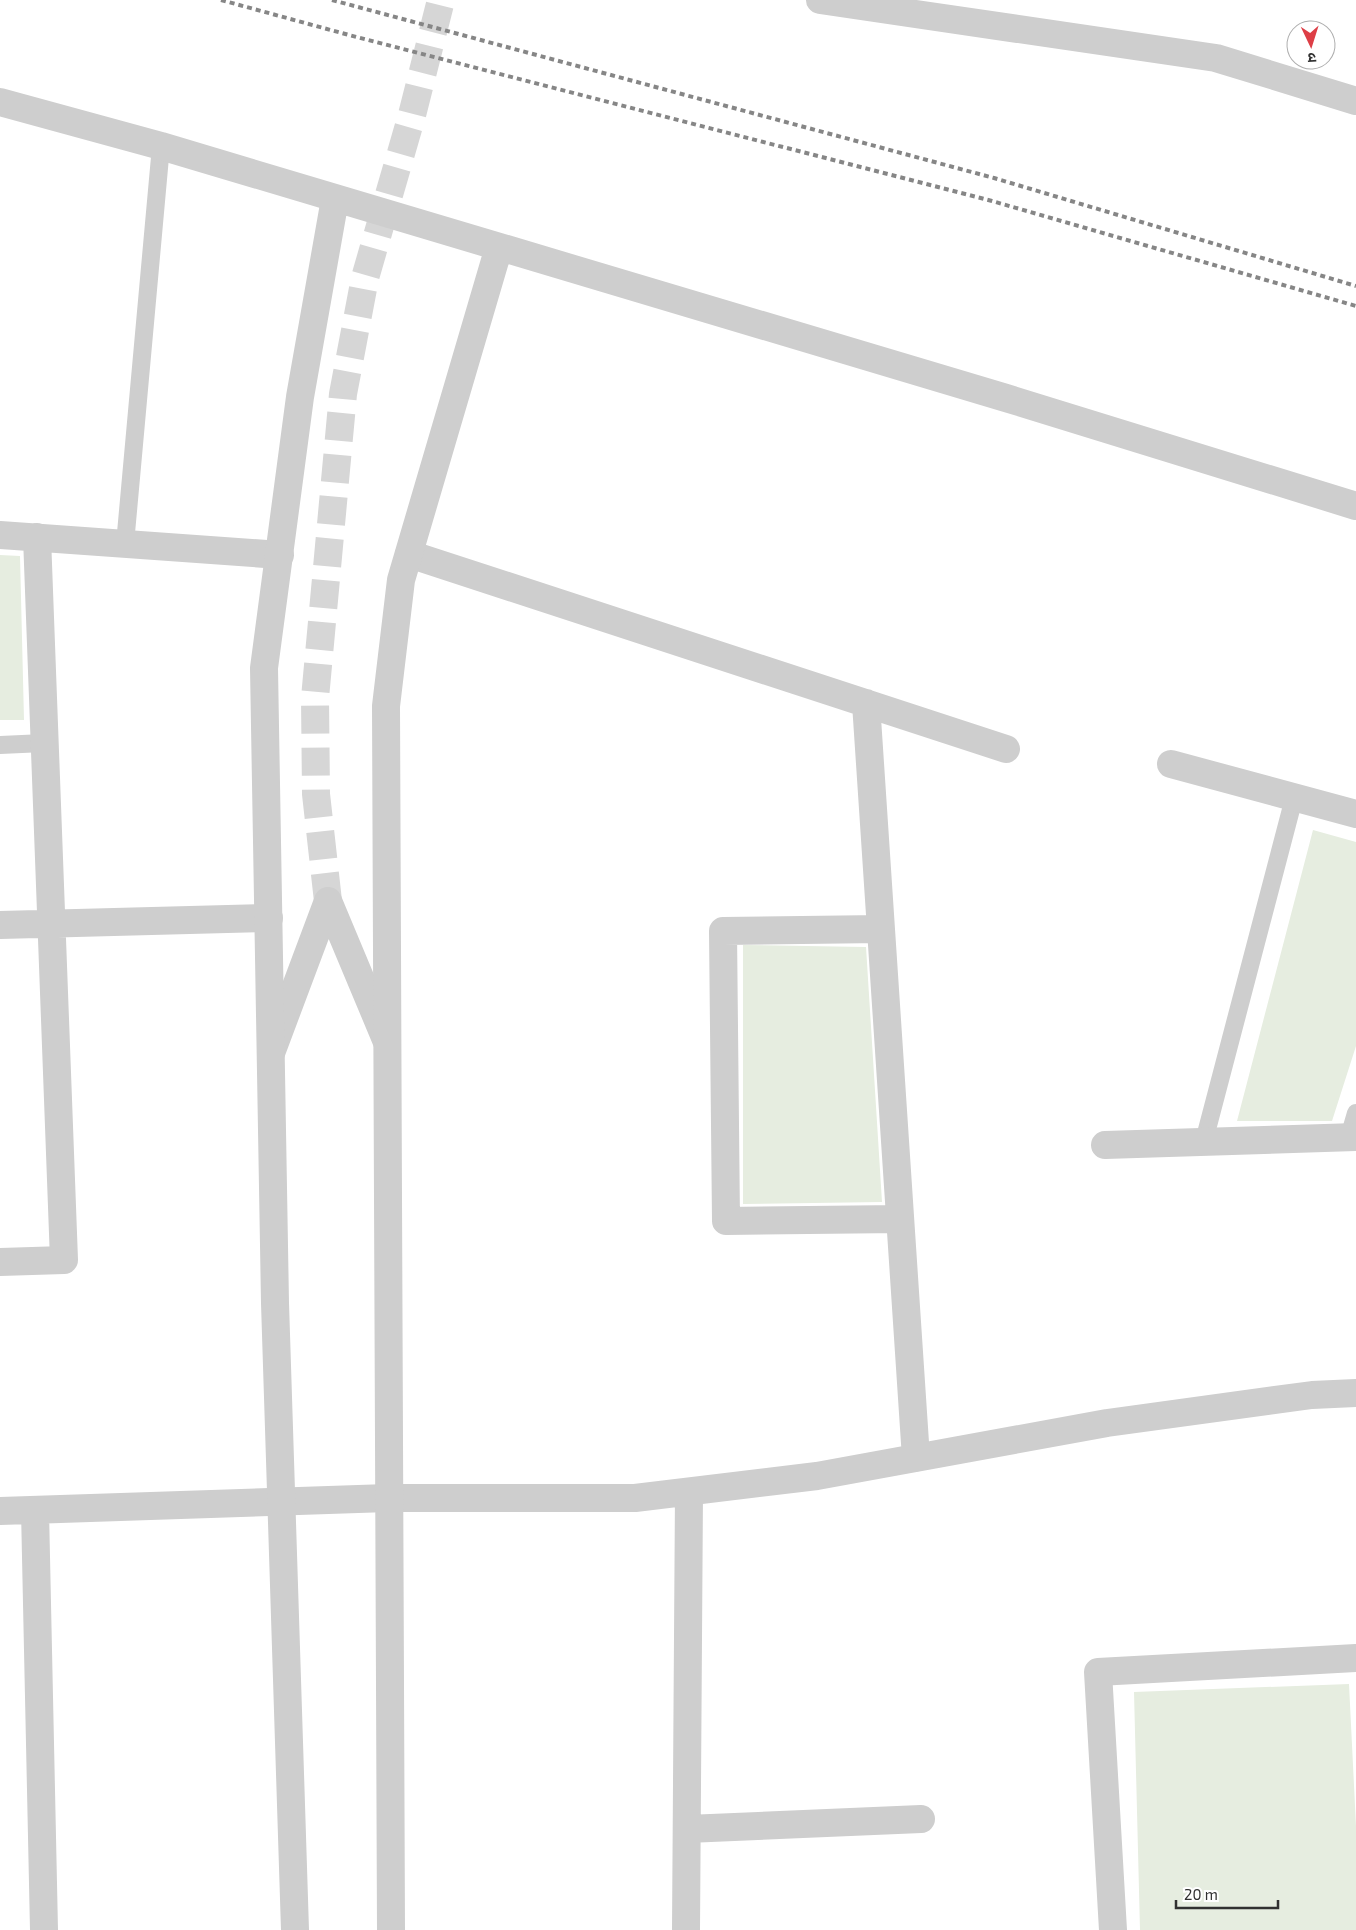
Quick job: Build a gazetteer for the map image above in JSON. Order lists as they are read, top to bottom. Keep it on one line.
{"scale_bar":"20 m","north":"bottom"}
